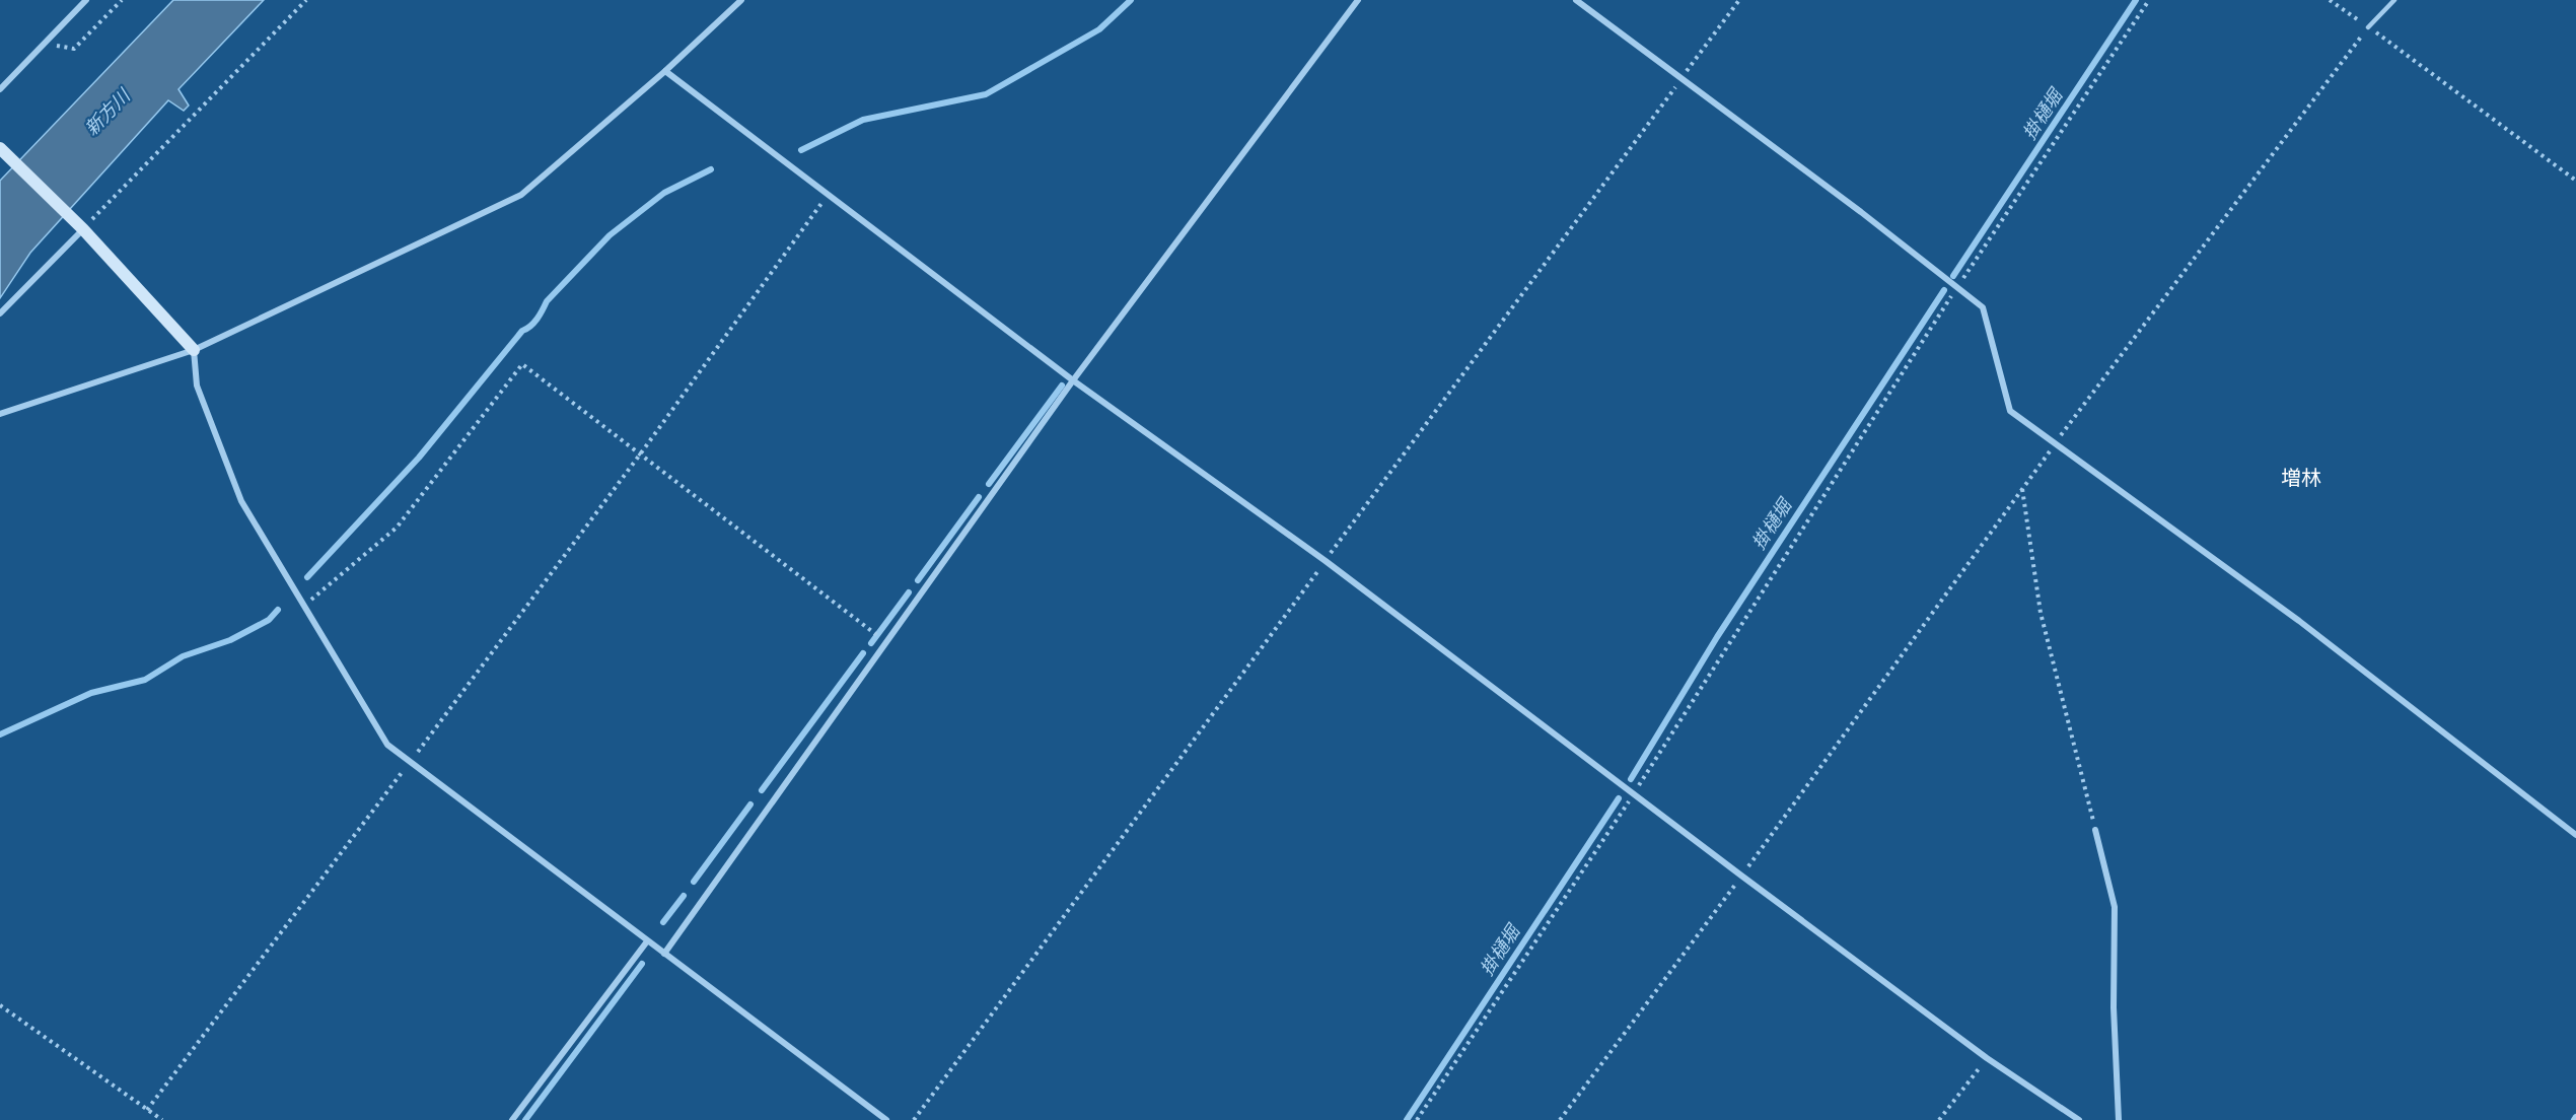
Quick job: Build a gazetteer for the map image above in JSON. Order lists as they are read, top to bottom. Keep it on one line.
{"districts":["増林"],"water":["新方川","掛樋堀"]}
